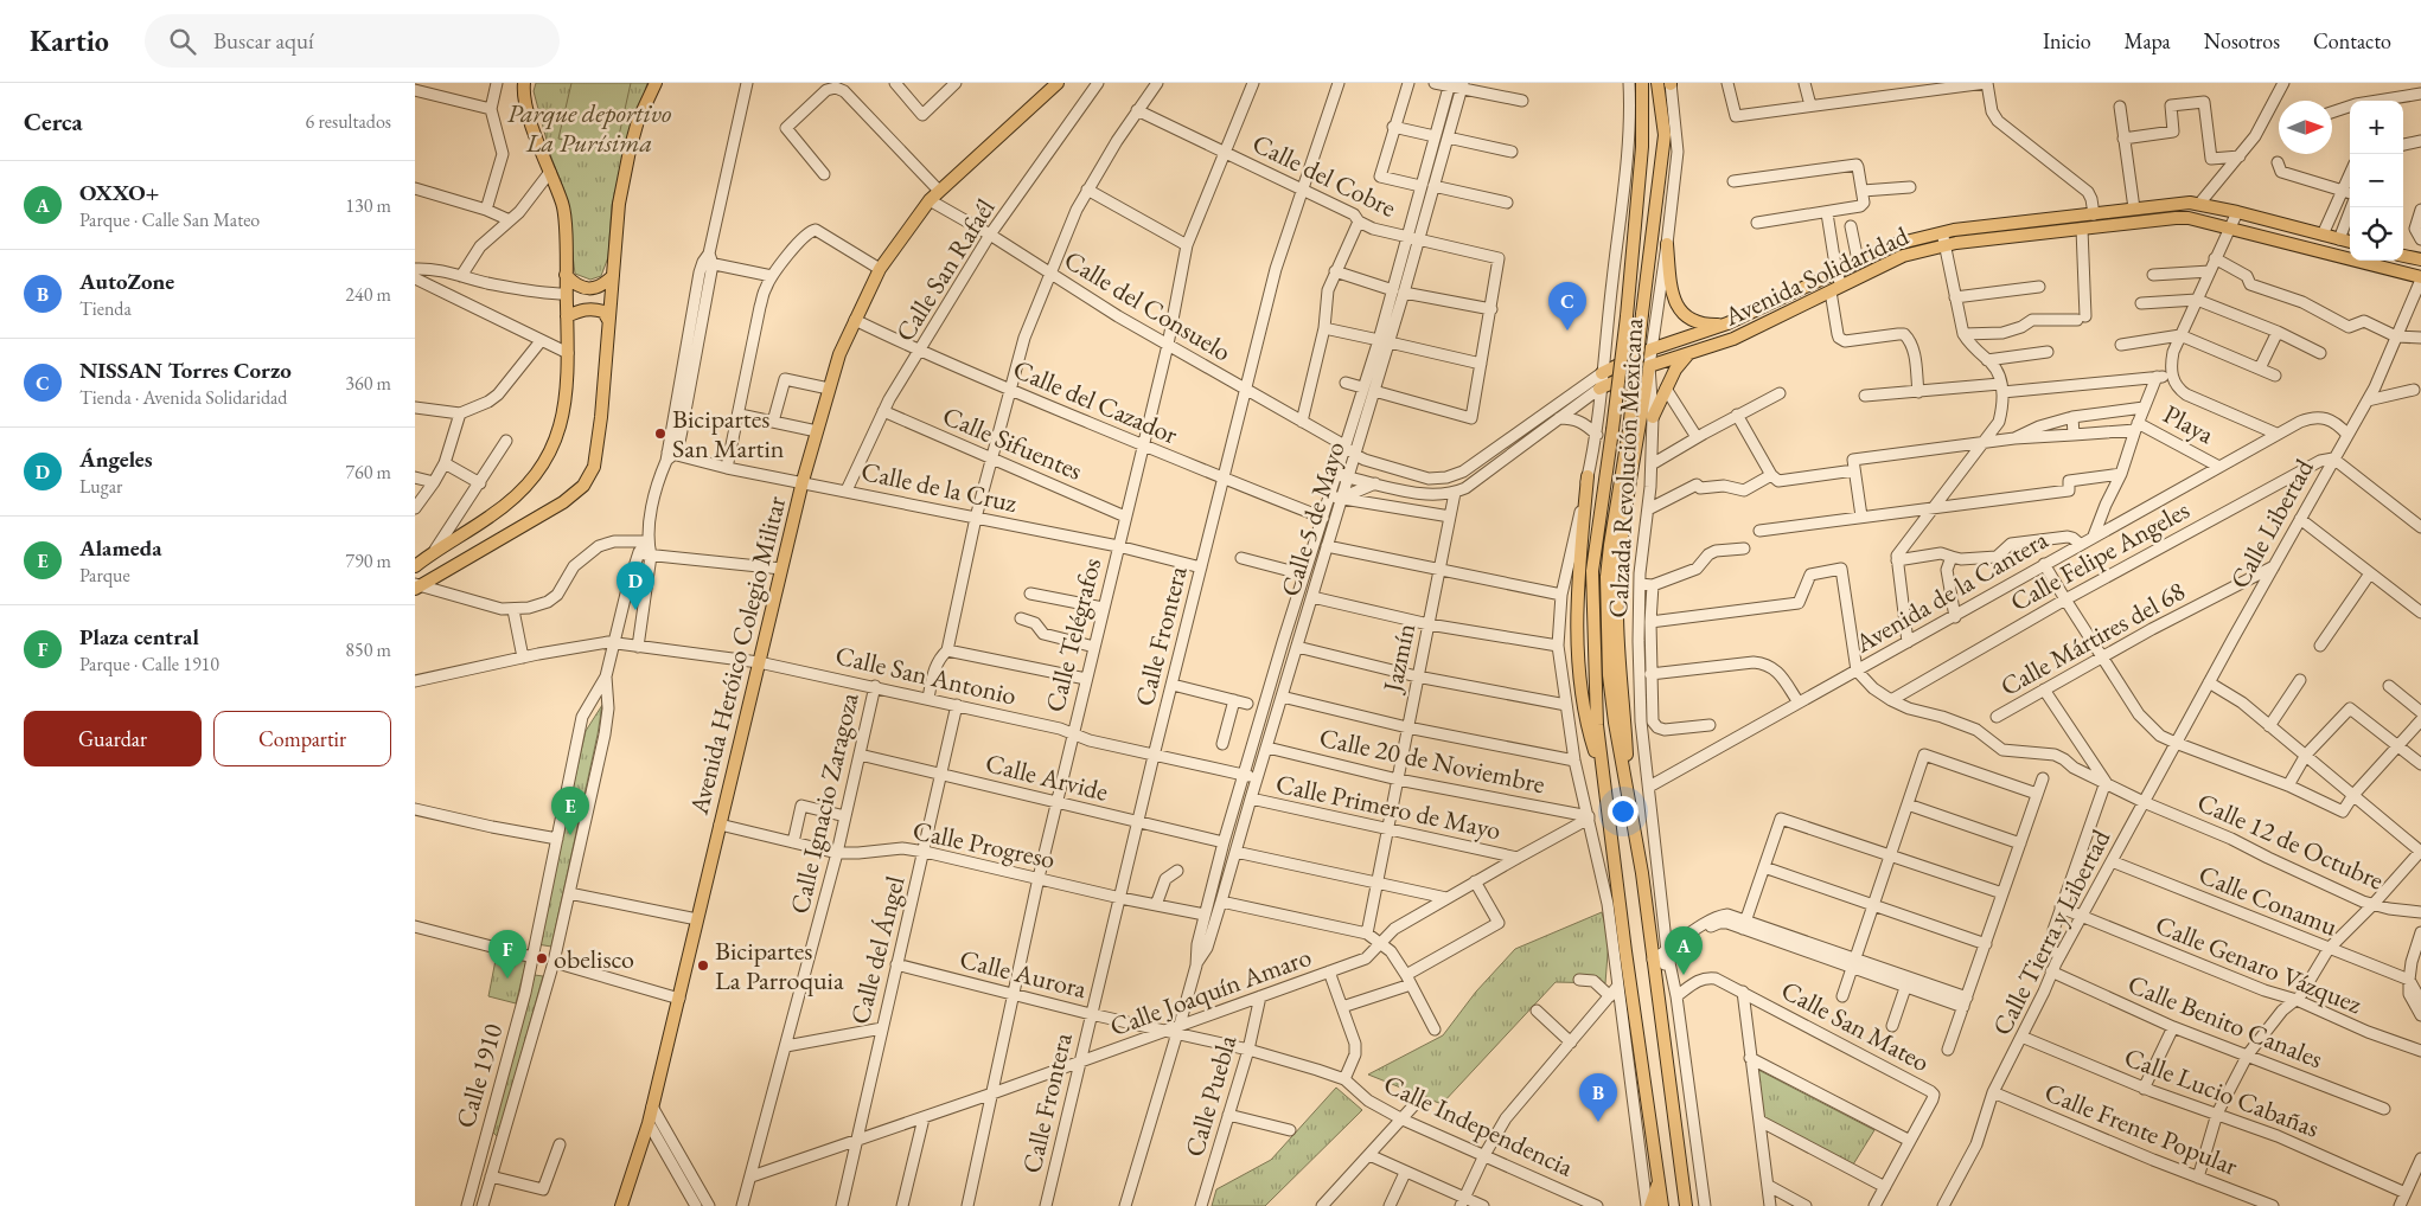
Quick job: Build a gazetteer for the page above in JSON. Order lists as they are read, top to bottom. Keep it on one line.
{"streets":{"main road":["Avenida Solidaridad","Calzada Revolución Mexicana","Avenida Heróico Colegio Militar"],"street":["Calle del Cobre","Calle San Rafaél","Calle del Consuelo","Calle del Cazador","Playa","Calle Sifuentes","Calle de la Cruz","Calle 5 de Mayo","Calle Libertad","Calle Felipe Angeles","Avenida de la Cantera","Calle Telégrafos","Calle Frontera","Calle Mártires del 68","Jazmín","Calle San Antonio","Calle 20 de Noviembre","Calle Arvide","Calle Ignacio Zaragoza","Calle Primero de Mayo","Calle 12 de Octubre","Calle Progreso","Calle Conamu","Calle Tierra y Libertad","Calle del Ángel","Calle Genaro Vázquez","Calle Aurora","Calle Joaquín Amaro","Calle Benito Canales","Calle San Mateo","Calle 1910","Calle Lucio Cabañas","Calle Puebla","Calle Independencia","Calle Frente Popular"]},"crossings":[["Calle del Cobre","Calle 5 de Mayo"],["Calle del Cobre","Calle Telégrafos"],["Calle del Cobre","Calle Frontera"],["Calle San Rafaél","Calle del Consuelo"],["Calle San Rafaél","Calle del Cazador"],["Calle San Rafaél","Calle Sifuentes"],["Calle San Rafaél","Calle de la Cruz"],["Avenida Solidaridad","Calle del Consuelo"],["Avenida Solidaridad","Calzada Revolución Mexicana"],["Avenida Solidaridad","Calle 5 de Mayo"],["Avenida Solidaridad","Calle Libertad"],["Avenida Solidaridad","Jazmín"],["Calle del Consuelo","Calle 5 de Mayo"],["Calle del Consuelo","Calle Telégrafos"],["Calle del Consuelo","Calle Frontera"],["Calle del Consuelo","Avenida Heróico Colegio Militar"],["Calle del Cazador","Calle 5 de Mayo"],["Calle del Cazador","Calle Telégrafos"],["Calle del Cazador","Calle Frontera"],["Calle del Cazador","Avenida Heróico Colegio Militar"],["Playa","Avenida de la Cantera"],["Calle Sifuentes","Calle Telégrafos"],["Calzada Revolución Mexicana","Avenida de la Cantera"],["Calzada Revolución Mexicana","Calle 20 de Noviembre"],["Calzada Revolución Mexicana","Calle Joaquín Amaro"],["Calzada Revolución Mexicana","Calle San Mateo"],["Calle de la Cruz","Calle Telégrafos"],["Calle de la Cruz","Calle Frontera"],["Calle de la Cruz","Avenida Heróico Colegio Militar"],["Calle 5 de Mayo","Calle San Antonio"],["Calle 5 de Mayo","Calle 20 de Noviembre"],["Calle 5 de Mayo","Calle Arvide"],["Calle 5 de Mayo","Calle Primero de Mayo"],["Calle 5 de Mayo","Calle Progreso"],["Calle 5 de Mayo","Calle Aurora"],["Calle 5 de Mayo","Calle Joaquín Amaro"],["Calle Libertad","Calle Felipe Angeles"],["Calle Libertad","Avenida de la Cantera"],["Calle Libertad","Calle Mártires del 68"],["Calle Libertad","Calle Tierra y Libertad"],["Calle Felipe Angeles","Calle 12 de Octubre"],["Avenida de la Cantera","Calle 12 de Octubre"],["Calle Telégrafos","Calle San Antonio"],["Calle Telégrafos","Calle Arvide"],["Calle Telégrafos","Calle Progreso"],["Calle Telégrafos","Calle Aurora"],["Calle Telégrafos","Calle Joaquín Amaro"],["Calle Frontera","Calle San Antonio"],["Calle Frontera","Calle Arvide"],["Calle Frontera","Calle Progreso"],["Calle Frontera","Calle Aurora"],["Calle Frontera","Calle Joaquín Amaro"],["Avenida Heróico Colegio Militar","Calle San Antonio"],["Avenida Heróico Colegio Militar","Calle Progreso"],["Jazmín","Calle 20 de Noviembre"],["Jazmín","Calle Primero de Mayo"],["Calle San Antonio","Calle Ignacio Zaragoza"],["Calle San Antonio","Calle del Ángel"],["Calle 20 de Noviembre","Calle Joaquín Amaro"],["Calle Arvide","Calle Ignacio Zaragoza"],["Calle Arvide","Calle del Ángel"],["Calle Ignacio Zaragoza","Calle Progreso"],["Calle Ignacio Zaragoza","Calle Joaquín Amaro"],["Calle Primero de Mayo","Calle Joaquín Amaro"],["Calle 12 de Octubre","Calle Tierra y Libertad"],["Calle Progreso","Calle del Ángel"],["Calle Conamu","Calle Tierra y Libertad"],["Calle Tierra y Libertad","Calle Genaro Vázquez"],["Calle Tierra y Libertad","Calle Benito Canales"],["Calle Tierra y Libertad","Calle Lucio Cabañas"],["Calle Tierra y Libertad","Calle Frente Popular"],["Calle del Ángel","Calle Aurora"],["Calle del Ángel","Calle Joaquín Amaro"],["Calle Aurora","Calle Joaquín Amaro"],["Calle Aurora","Calle Puebla"],["Calle Aurora","Calle Independencia"],["Calle Joaquín Amaro","Calle Puebla"]],"parks":["Parque deportivo La Purísima"],"places":["Bicipartes San Martin","obelisco","Bicipartes La Parroquia"],"north":"right","page":{"header":"Kartio","search":"Buscar aquí","nav":["Inicio","Mapa","Nosotros","Contacto"],"heading":["Cerca","6 resultados"],"map_buttons":["+","−"],"list":[{"mark":"A","name":"OXXO+","note":"Parque · Calle San Mateo","value":"130 m"},{"mark":"B","name":"AutoZone","note":"Tienda","value":"240 m"},{"mark":"C","name":"NISSAN Torres Corzo","note":"Tienda · Avenida Solidaridad","value":"360 m"},{"mark":"D","name":"Ángeles","note":"Lugar","value":"760 m"},{"mark":"E","name":"Alameda","note":"Parque","value":"790 m"},{"mark":"F","name":"Plaza central","note":"Parque · Calle 1910","value":"850 m"}],"pins":["C","D","E","A","F","B"],"buttons":["Guardar","Compartir"]}}
